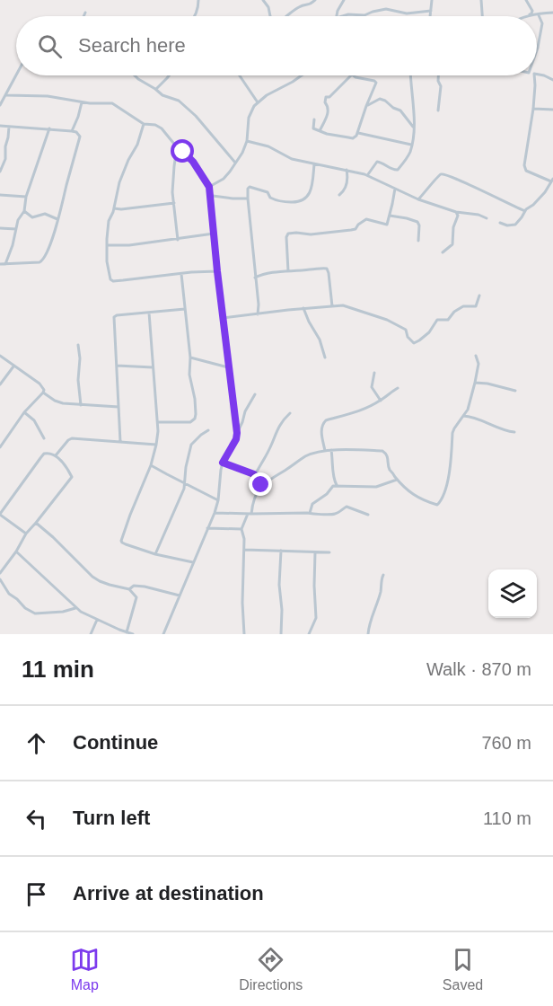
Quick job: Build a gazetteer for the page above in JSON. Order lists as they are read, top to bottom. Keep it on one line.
{"page":{"search":"Search here","heading":["11 min","Walk · 870 m"],"list":[["Continue","760 m"],["Turn left","110 m"],"Arrive at destination"],"nav":["Map","Directions","Saved"]}}
